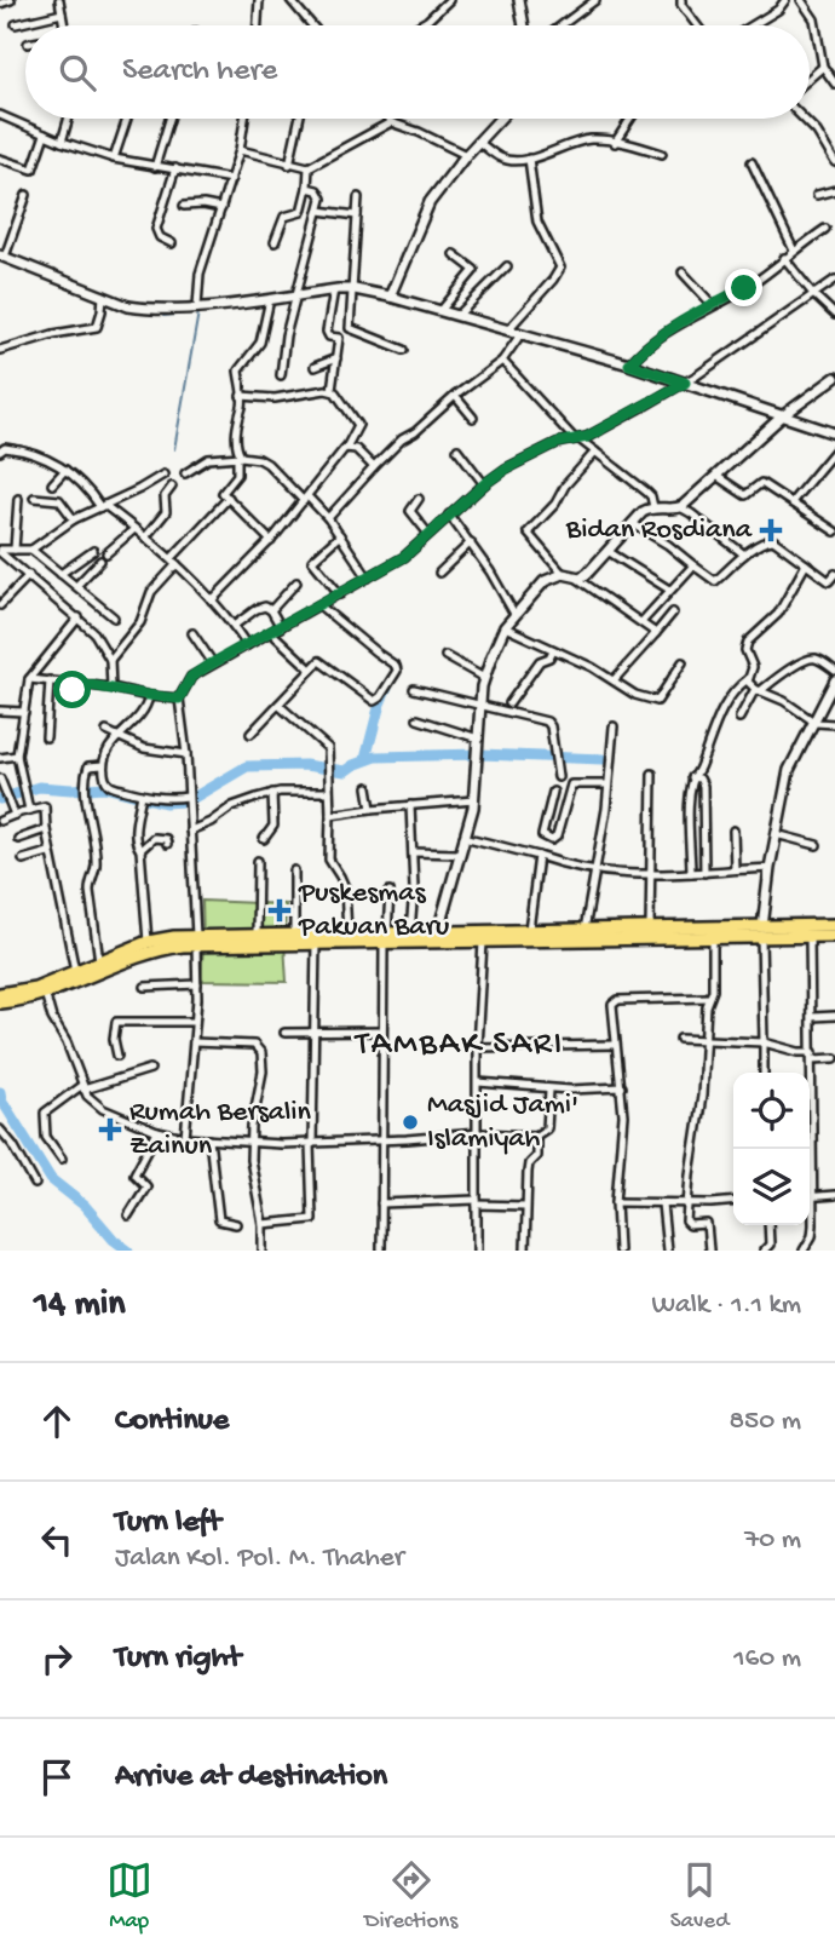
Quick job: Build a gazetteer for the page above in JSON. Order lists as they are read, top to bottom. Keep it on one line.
{"districts":["TAMBAK SARI"],"places":{"health":["Bidan Rosdiana","Puskesmas Pakuan Baru","Rumah Bersalin Zainun"],"other":["Masjid Jami' Islamiyah"]},"page":{"search":"Search here","heading":["14 min","Walk · 1.1 km"],"list":[["Continue","850 m"],["Turn left","Jalan Kol. Pol. M. Thaher","70 m"],["Turn right","160 m"],"Arrive at destination"],"nav":["Map","Directions","Saved"]}}
